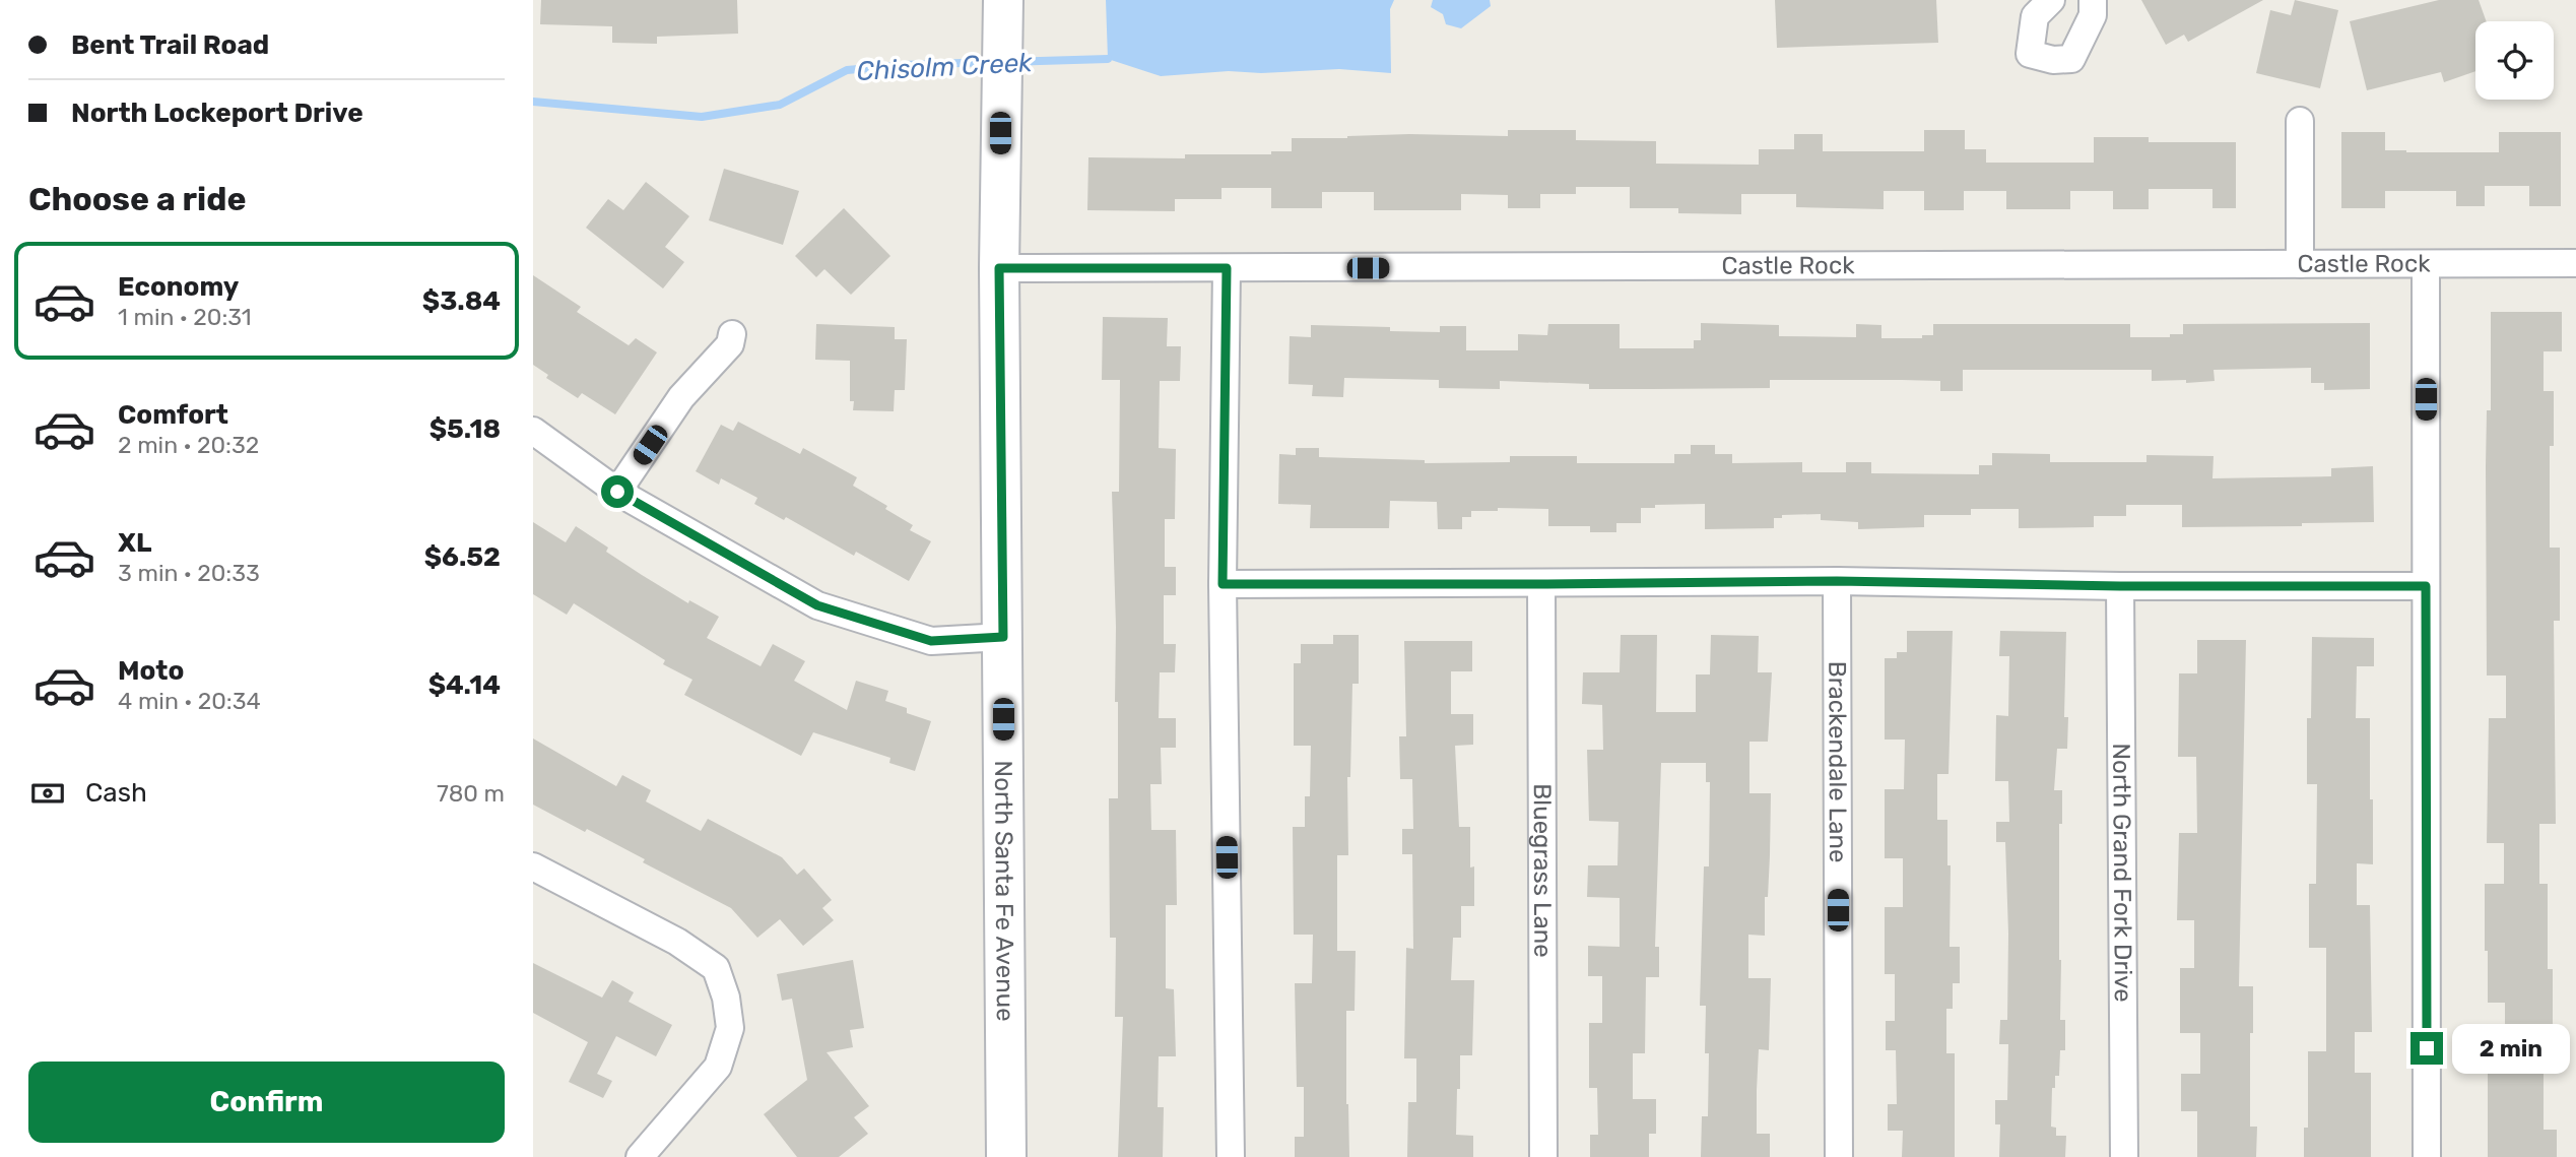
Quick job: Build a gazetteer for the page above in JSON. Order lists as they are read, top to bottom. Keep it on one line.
{"streets":{"main road":["North Santa Fe Avenue"],"street":["Castle Rock","Brackendale Lane","Bluegrass Lane","North Grand Fork Drive"]},"crossings":[["Castle Rock","North Santa Fe Avenue"]],"water":["Chisolm Creek"],"page":{"banner":["Bent Trail Road","North Lockeport Drive"],"heading":"Choose a ride","list":[{"name":"Economy","note":"1 min · 20:31","value":"$3.84"},{"name":"Comfort","note":"2 min · 20:32","value":"$5.18"},{"name":"XL","note":"3 min · 20:33","value":"$6.52"},{"name":"Moto","note":"4 min · 20:34","value":"$4.14"}],"pay":["Cash","780 m"],"bubble":"2 min","buttons":"Confirm"}}
